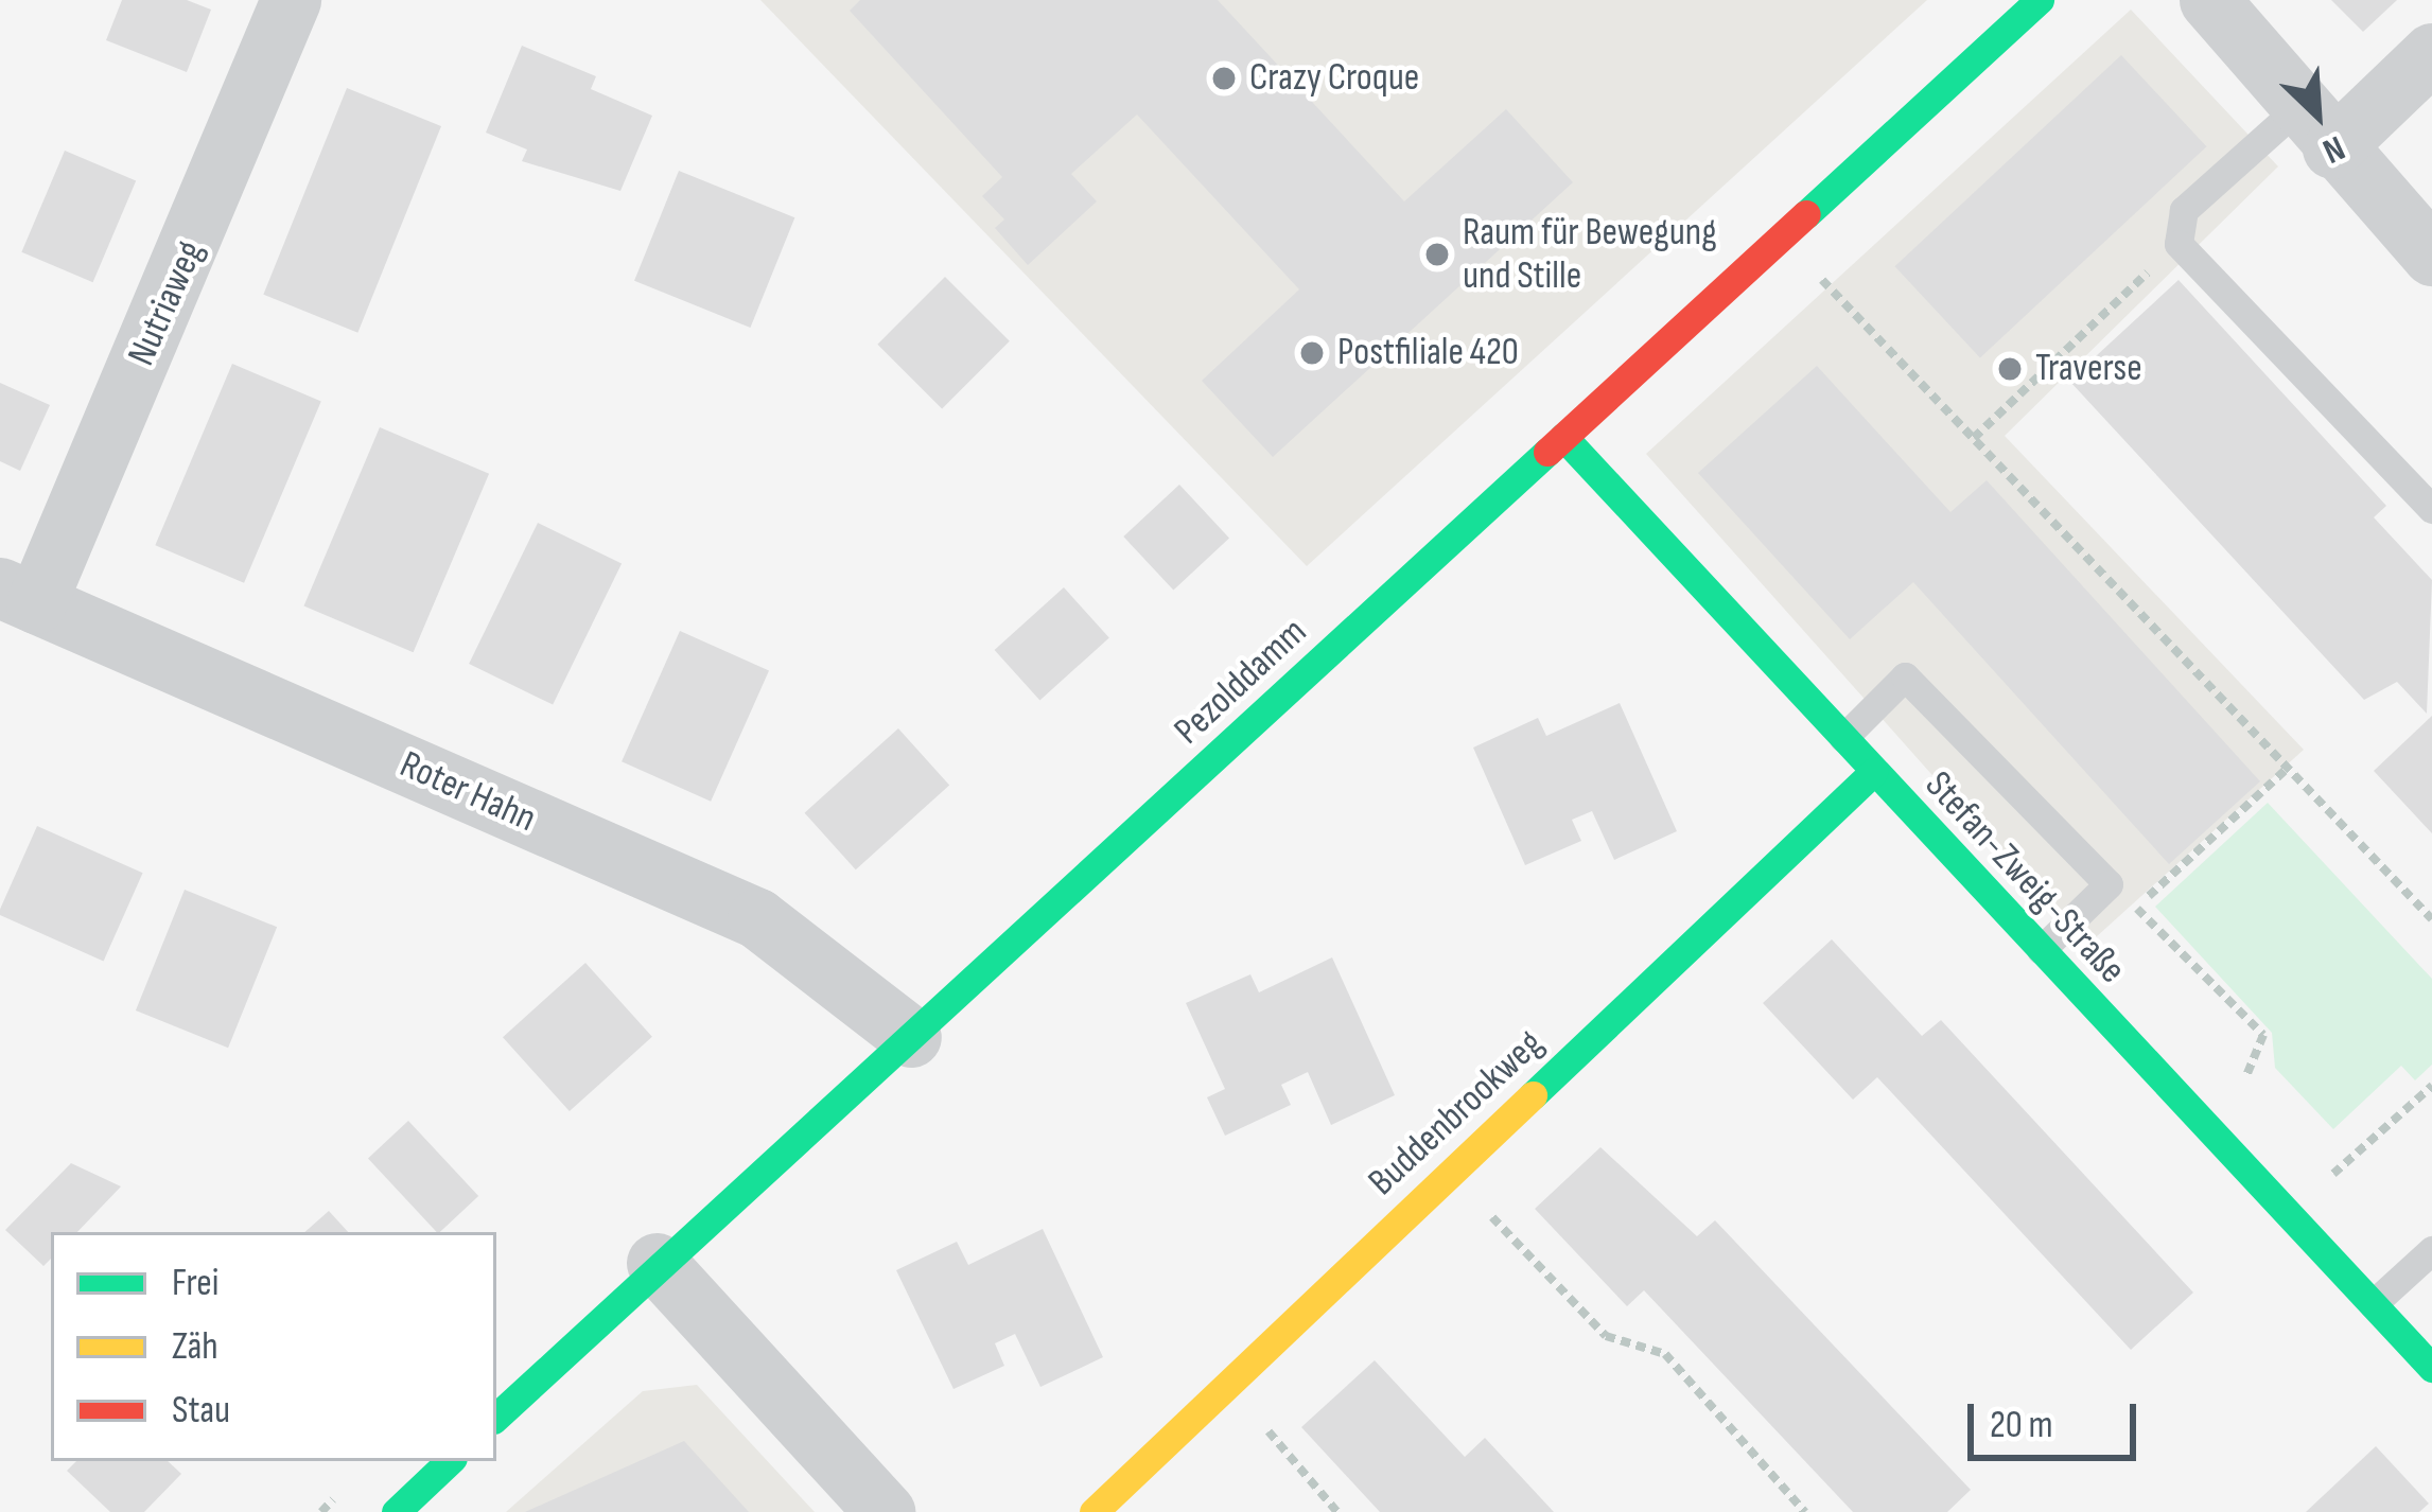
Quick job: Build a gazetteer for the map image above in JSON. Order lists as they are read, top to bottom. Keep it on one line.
{"streets":{"street":["Nutriaweg","Pezolddamm","Roter Hahn","Stefan-Zweig-Straße","Buddenbrookweg"]},"crossings":[["Nutriaweg","Roter Hahn"],["Pezolddamm","Roter Hahn"],["Pezolddamm","Stefan-Zweig-Straße"],["Stefan-Zweig-Straße","Buddenbrookweg"]],"places":["Crazy Croque","Raum für Bewegung und Stille","Postfiliale 420","Traverse"],"legend":["Frei","Zäh","Stau"],"scale_bar":"20 m","north":"bottom right"}
